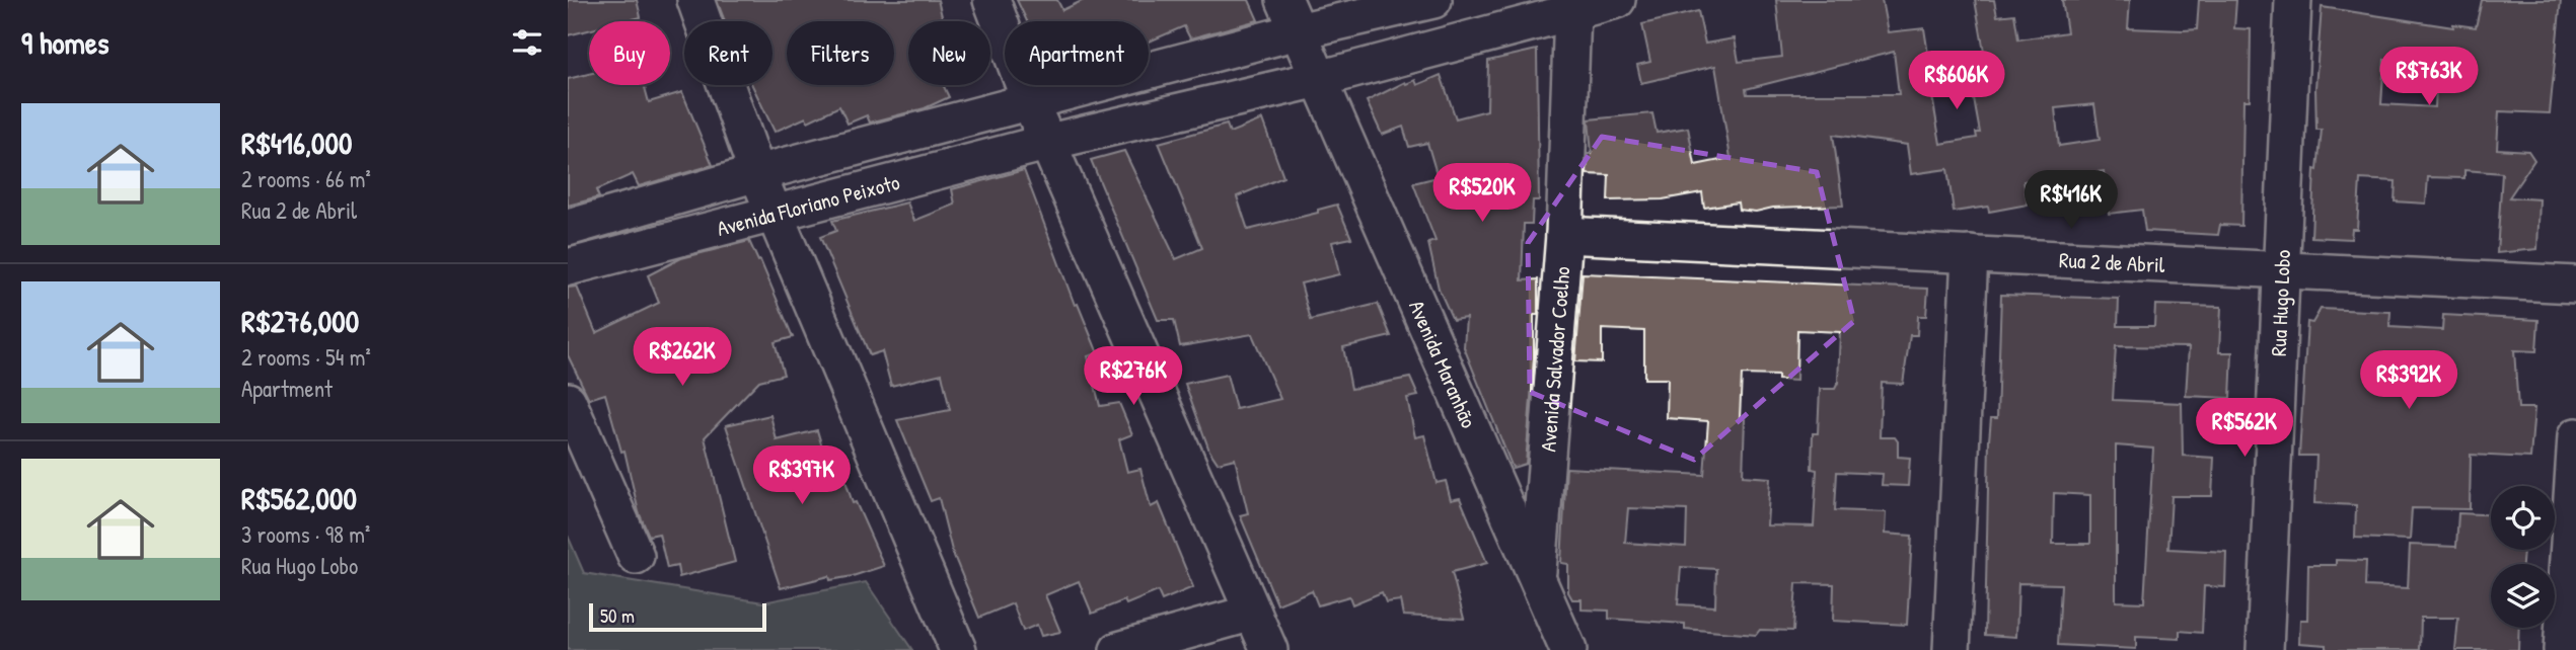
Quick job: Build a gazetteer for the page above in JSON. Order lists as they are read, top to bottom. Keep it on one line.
{"streets":{"street":["Avenida Floriano Peixoto","Rua 2 de Abril","Rua Hugo Lobo","Avenida Salvador Coelho","Avenida Maranhão"]},"crossings":[["Avenida Floriano Peixoto","Avenida Salvador Coelho"],["Avenida Floriano Peixoto","Avenida Maranhão"],["Rua 2 de Abril","Rua Hugo Lobo"],["Rua 2 de Abril","Avenida Salvador Coelho"],["Avenida Salvador Coelho","Avenida Maranhão"]],"scale_bar":"50 m","page":{"heading":"9 homes","chip":["Buy","Rent","Filters","New","Apartment"],"price":["R$763K","R$606K","R$520K","R$416K","R$262K","R$276K","R$392K","R$562K","R$397K"],"list":[{"name":"R$416,000","note":"2 rooms · 66 m² · Rua 2 de Abril"},{"name":"R$276,000","note":"2 rooms · 54 m² · Apartment"},{"name":"R$562,000","note":"3 rooms · 98 m² · Rua Hugo Lobo"}],"scale":"50 m"}}
